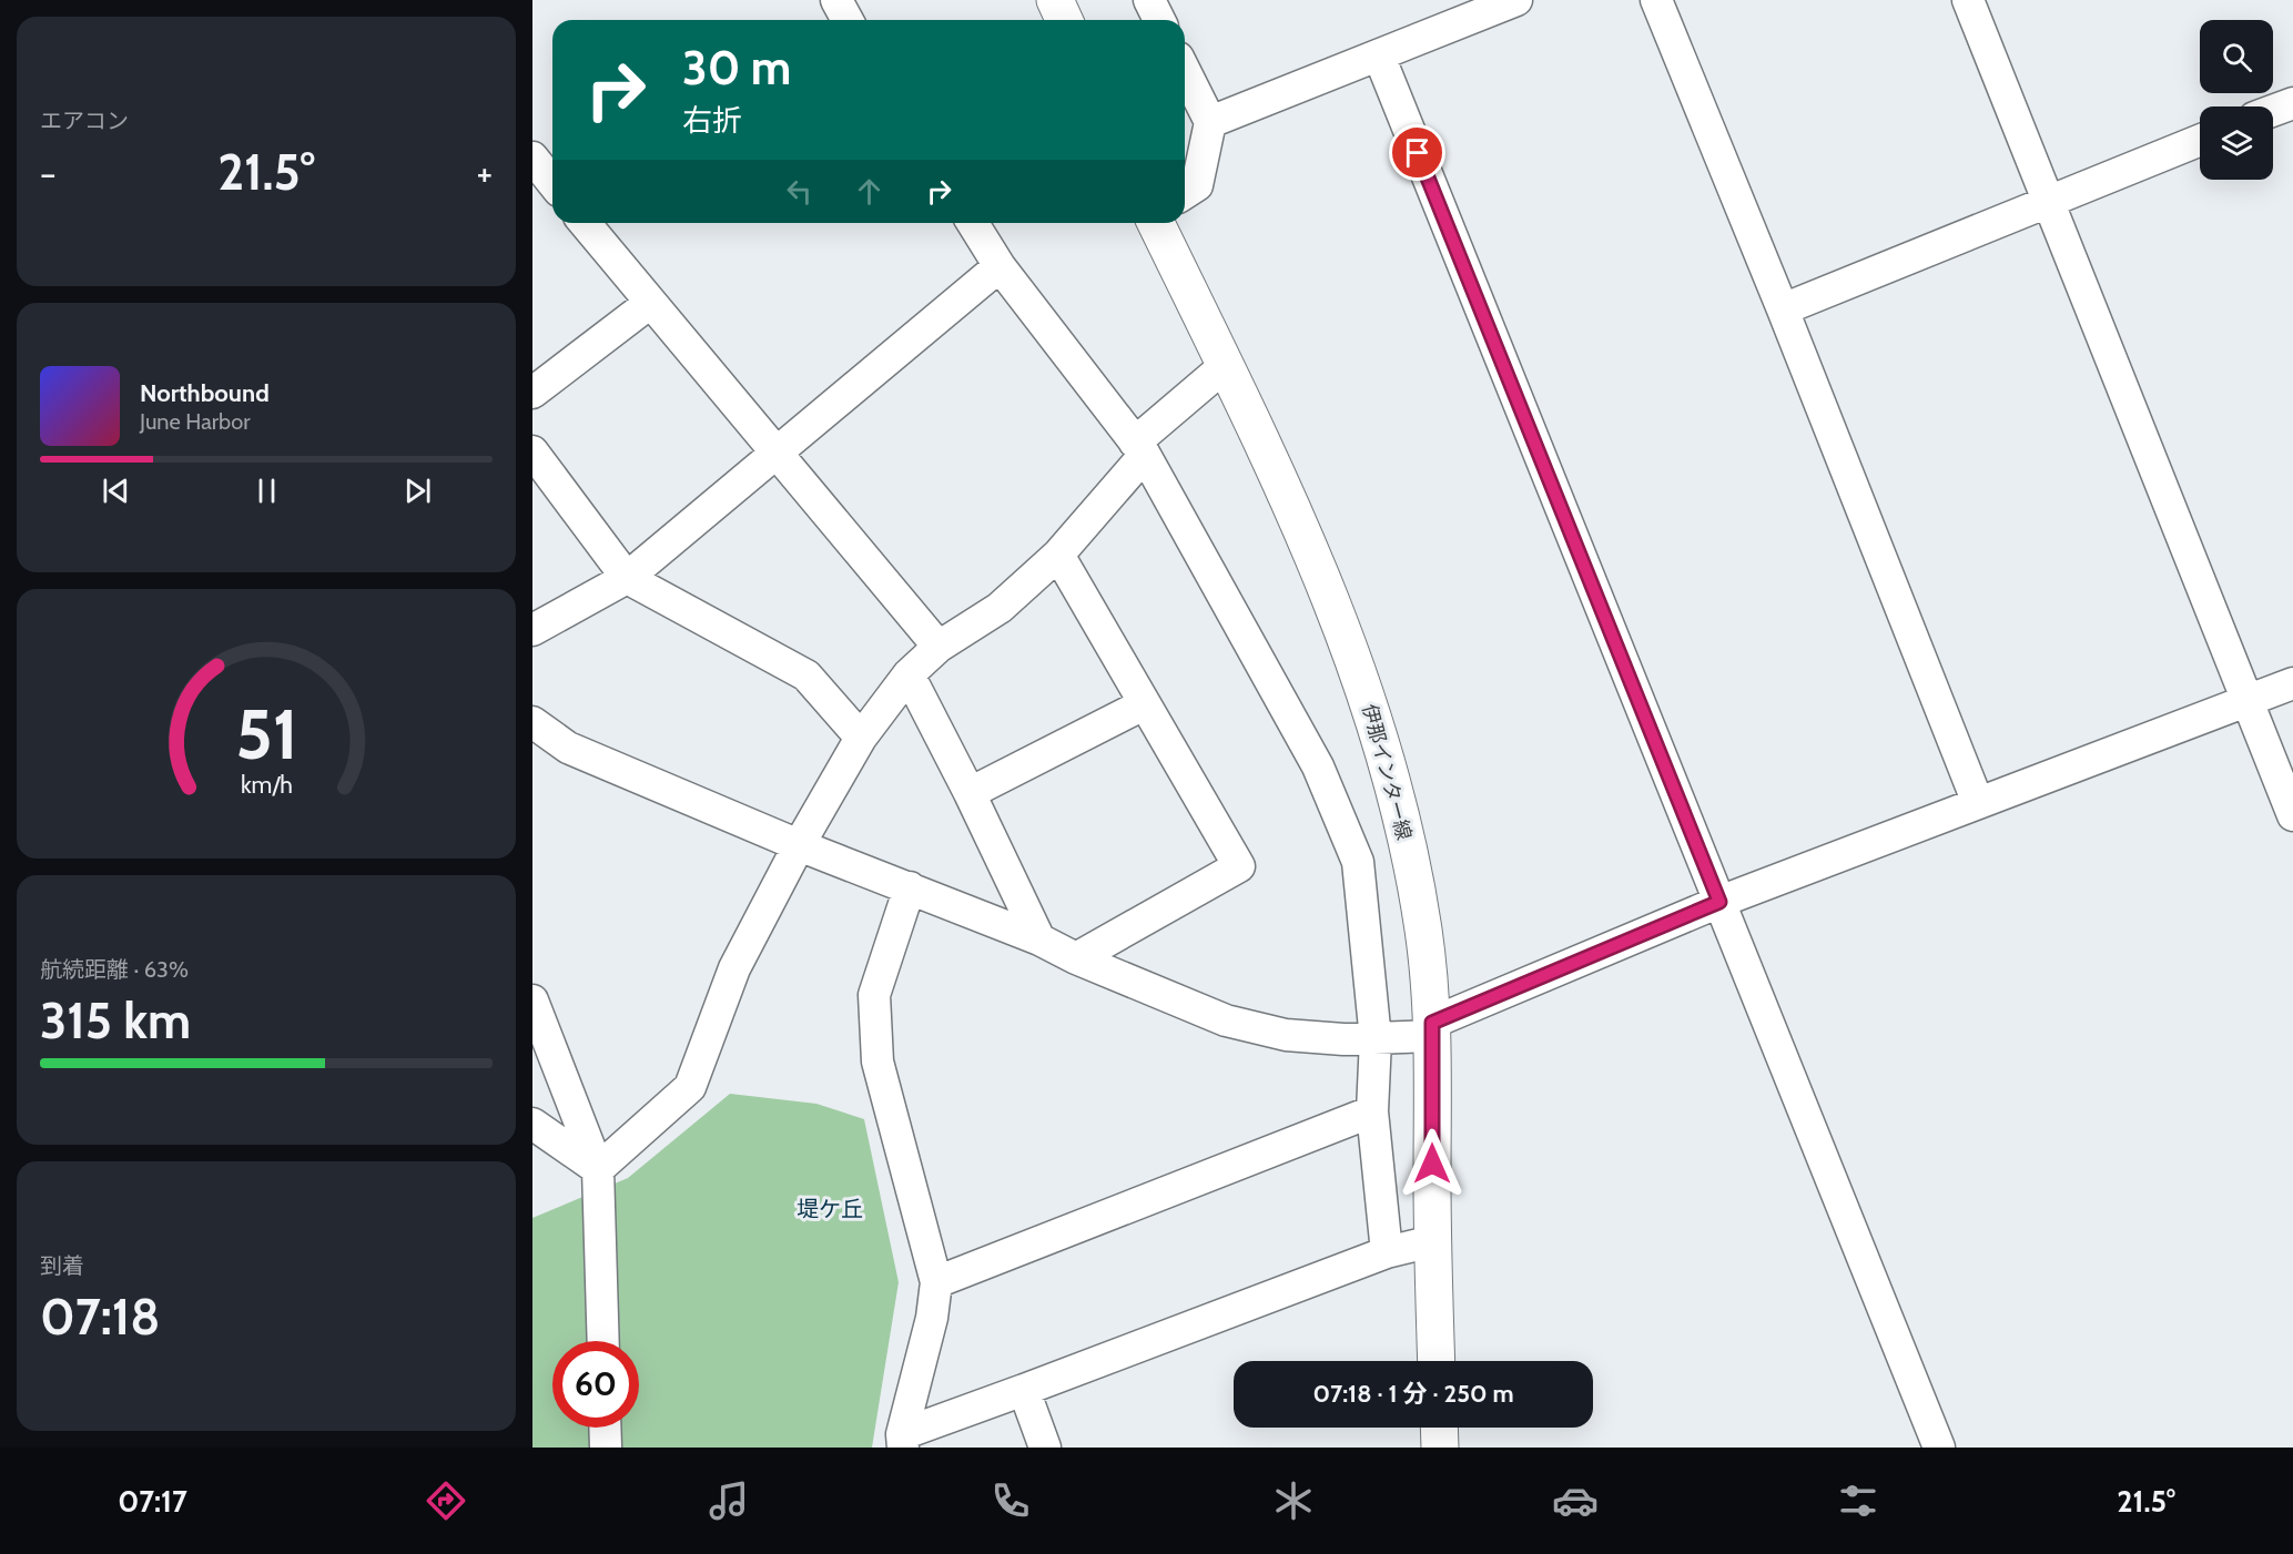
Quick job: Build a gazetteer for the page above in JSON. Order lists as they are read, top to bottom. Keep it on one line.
{"streets":{"main road":["伊那インター線"]},"districts":["堤ケ丘"],"page":{"tile":["エアコン",["航続距離 · 63%","315 km"],["到着","07:18"]],"turn":["30 m","右折"],"heat":["−","21.5°","+"],"song":["Northbound","June Harbor"],"limit":"60","trip":"07:18 · 1 分 · 250 m","tabs":["07:17","21.5°"],"gauge":["51","km/h"]}}
